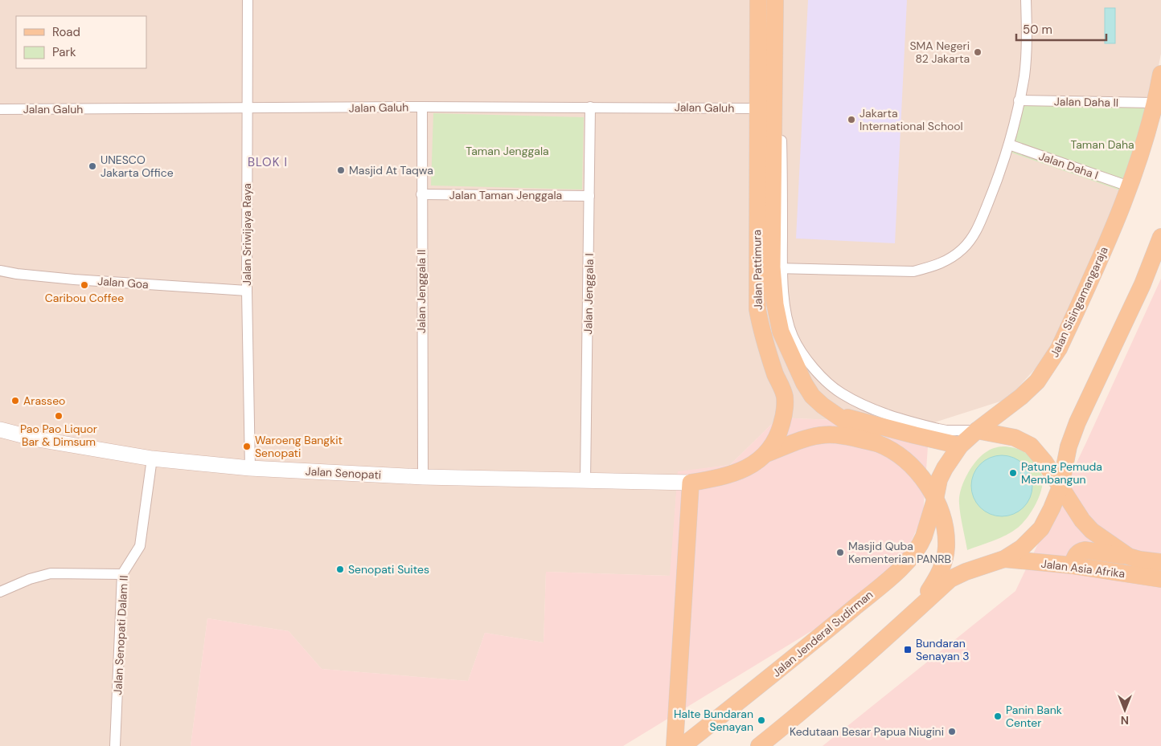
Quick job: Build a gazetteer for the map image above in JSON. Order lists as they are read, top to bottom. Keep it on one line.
{"streets":{"main road":["Jalan Pattimura","Jalan Sisingamangaraja","Jalan Senopati","Jalan Asia Afrika","Jalan Jenderal Sudirman"],"street":["Jalan Daha II","Jalan Galuh","Jalan Daha I","Jalan Taman Jenggala","Jalan Sriwijaya Raya","Jalan Goa","Jalan Jenggala II","Jalan Jenggala I","Jalan Senopati Dalam II"]},"crossings":[["Jalan Daha II","Jalan Sisingamangaraja"],["Jalan Galuh","Jalan Sriwijaya Raya"],["Jalan Galuh","Jalan Pattimura"],["Jalan Galuh","Jalan Jenggala II"],["Jalan Galuh","Jalan Jenggala I"],["Jalan Daha I","Jalan Sisingamangaraja"],["Jalan Taman Jenggala","Jalan Jenggala II"],["Jalan Taman Jenggala","Jalan Jenggala I"],["Jalan Sriwijaya Raya","Jalan Goa"],["Jalan Sriwijaya Raya","Jalan Senopati"],["Jalan Pattimura","Jalan Sisingamangaraja"],["Jalan Jenggala II","Jalan Senopati"],["Jalan Jenggala I","Jalan Senopati"],["Jalan Sisingamangaraja","Jalan Jenderal Sudirman"],["Jalan Senopati","Jalan Senopati Dalam II"]],"districts":["BLOK I"],"parks":["Taman Daha","Taman Jenggala"],"places":{"other":["SMA Negeri 82 Jakarta","Jakarta International School","UNESCO Jakarta Office","Masjid At Taqwa","Caribou Coffee","Arasseo","Pao Pao Liquor Bar & Dimsum","Waroeng Bangkit Senopati","Patung Pemuda Membangun","Masjid Quba Kementerian PANRB","Senopati Suites","Panin Bank Center","Halte Bundaran Senayan","Kedutaan Besar Papua Niugini"],"transit":["Bundaran Senayan 3"]},"legend":["Road","Park"],"scale_bar":"50 m","north":"bottom"}
